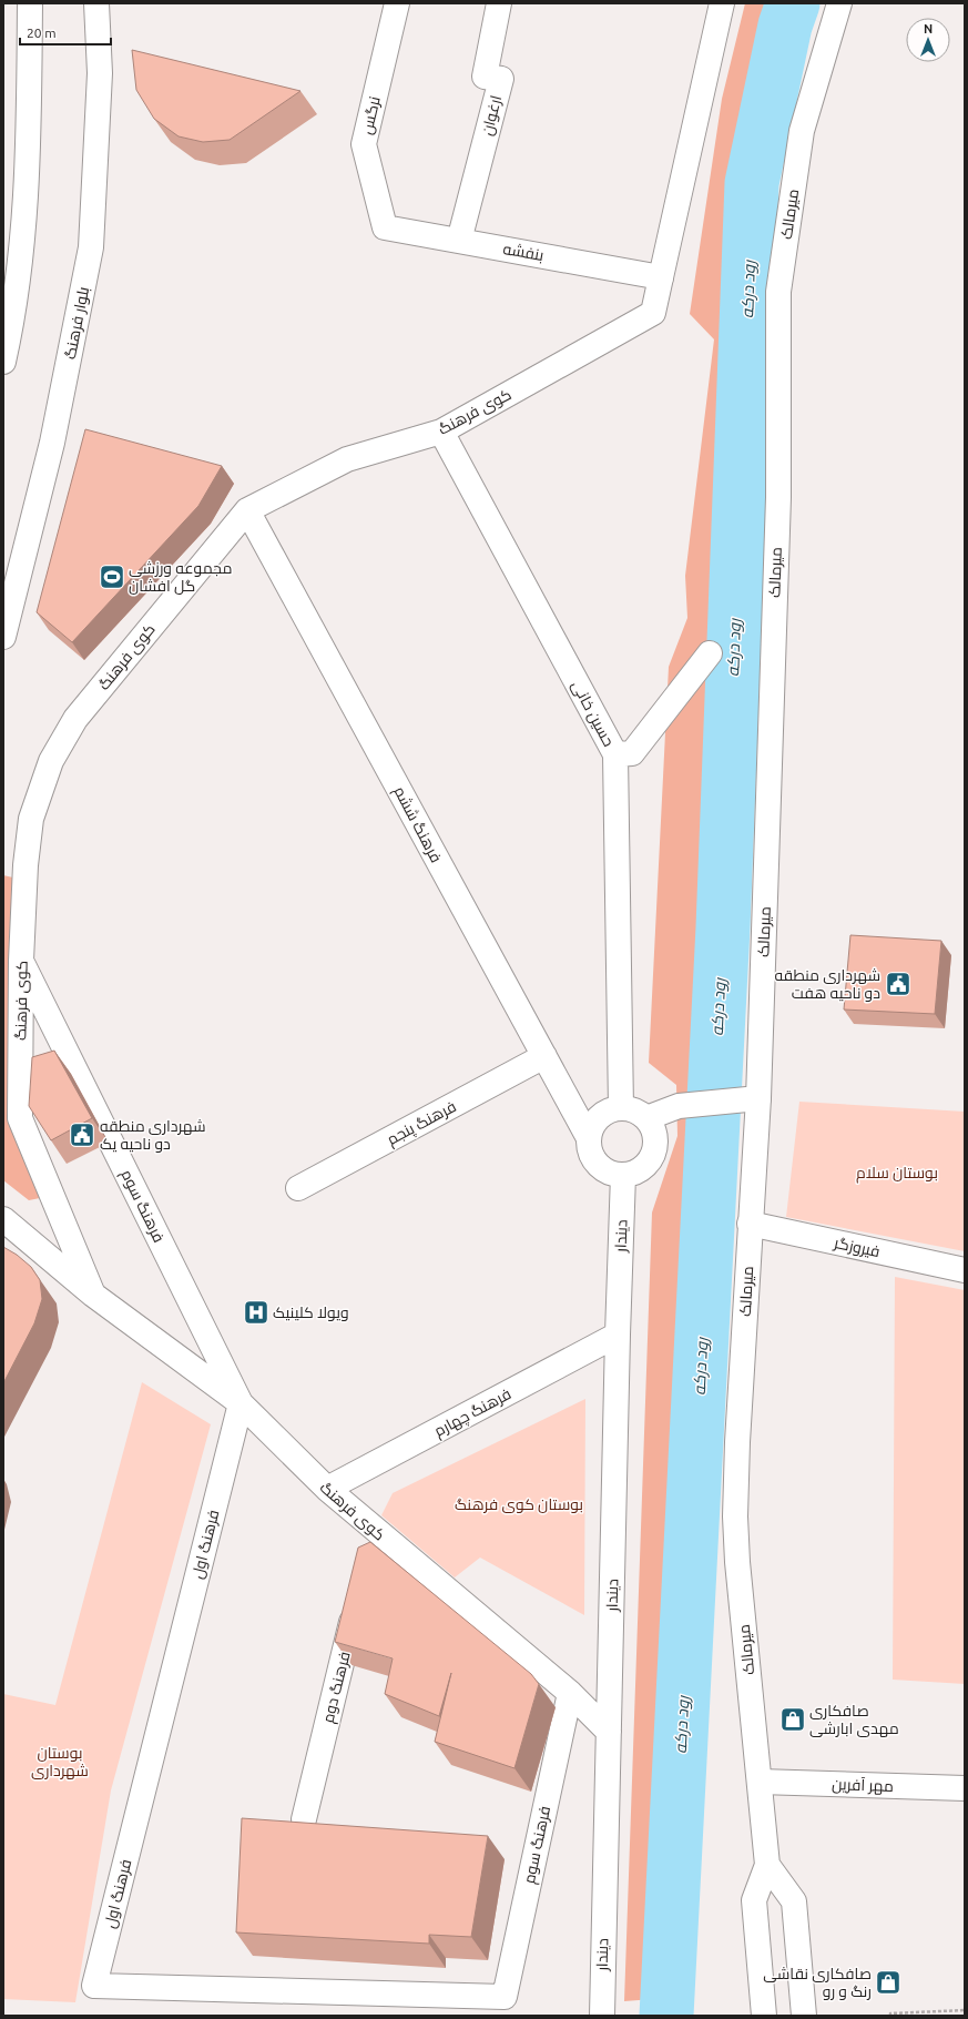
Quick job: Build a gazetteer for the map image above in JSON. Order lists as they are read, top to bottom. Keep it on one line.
{"streets":{"street":["نرگس","ارغوان","میرمالک","بنفشه","بلوار فرهنگ","کوی فرهنگ","حسین خانی","فرهنگ ششم","فرهنگ پنجم","فرهنگ سوم","دیندار","فیروزگر","فرهنگ چهارم","فرهنگ اول","فرهنگ دوم","مهر آفرین"]},"crossings":[["نرگس","بنفشه"],["ارغوان","بنفشه"],["میرمالک","فیروزگر"],["میرمالک","مهر آفرین"],["بنفشه","کوی فرهنگ"],["کوی فرهنگ","حسین خانی"],["کوی فرهنگ","فرهنگ ششم"],["کوی فرهنگ","فرهنگ سوم"],["کوی فرهنگ","دیندار"],["کوی فرهنگ","فرهنگ چهارم"],["کوی فرهنگ","فرهنگ اول"],["حسین خانی","فرهنگ ششم"],["حسین خانی","دیندار"],["فرهنگ ششم","فرهنگ پنجم"],["فرهنگ ششم","دیندار"],["فرهنگ سوم","فرهنگ اول"],["دیندار","فرهنگ چهارم"]],"water":["رود درکه"],"parks":["بوستان سلام","بوستان کوی فرهنگ","بوستان شهرداری"],"places":{"sports":["مجموعه ورزشی گل افشان"],"public building":["شهرداری منطقه دو ناحیه هفت","شهرداری منطقه دو ناحیه یک"],"hospital":["ویولا کلینیک"],"shop":["صافکاری مهدی ابارشی","صافکاری نقاشی رنگ و رو"]},"scale_bar":"20 m","north":"top"}
